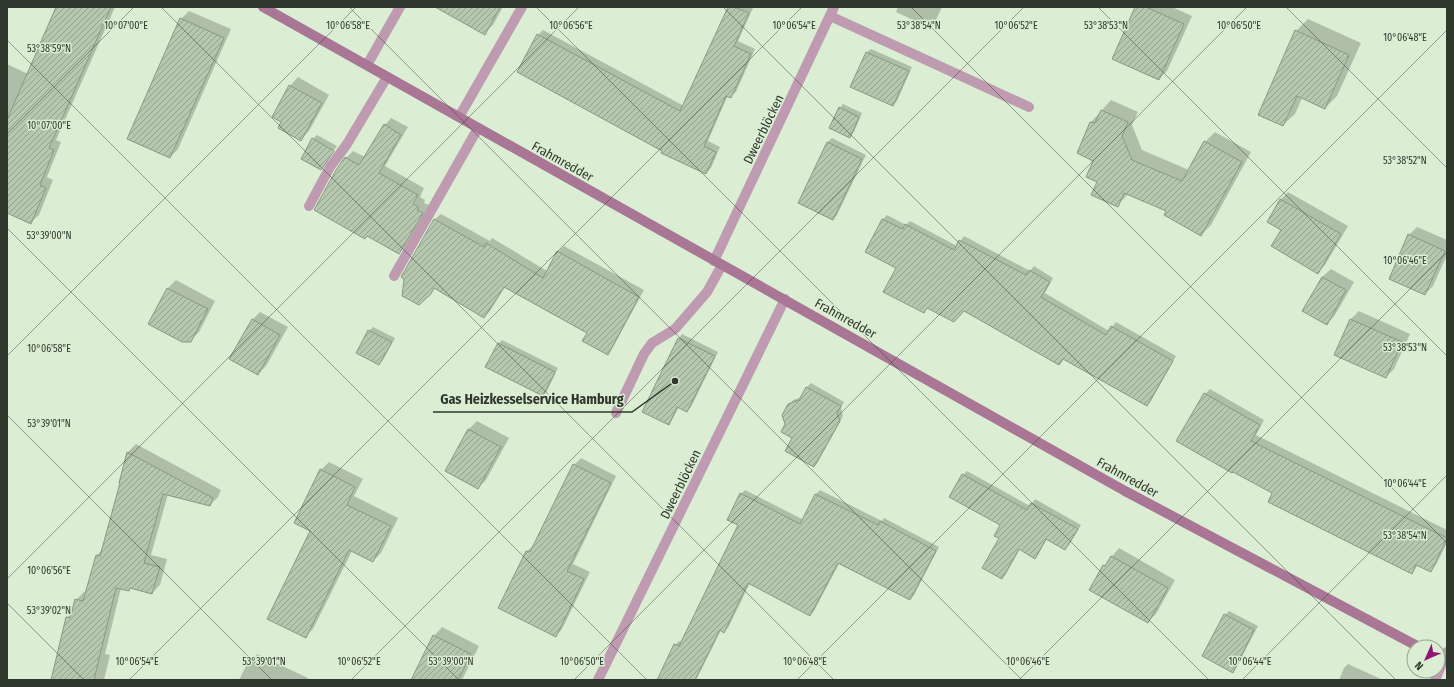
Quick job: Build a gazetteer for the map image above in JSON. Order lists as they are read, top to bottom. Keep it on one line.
{"streets":{"street":["Dweerblöcken","Frahmredder"]},"crossings":[["Dweerblöcken","Frahmredder"]],"places":["Gas Heizkesselservice Hamburg"],"north":"bottom left","coordinates":["10°07'00\"E","10°06'58\"E","10°06'56\"E","10°06'54\"E","53°38'54\"N","10°06'52\"E","53°38'53\"N","10°06'50\"E","10°06'48\"E","53°38'59\"N","53°38'52\"N","53°39'00\"N","10°06'46\"E","53°39'01\"N","10°06'44\"E","53°39'02\"N"]}
